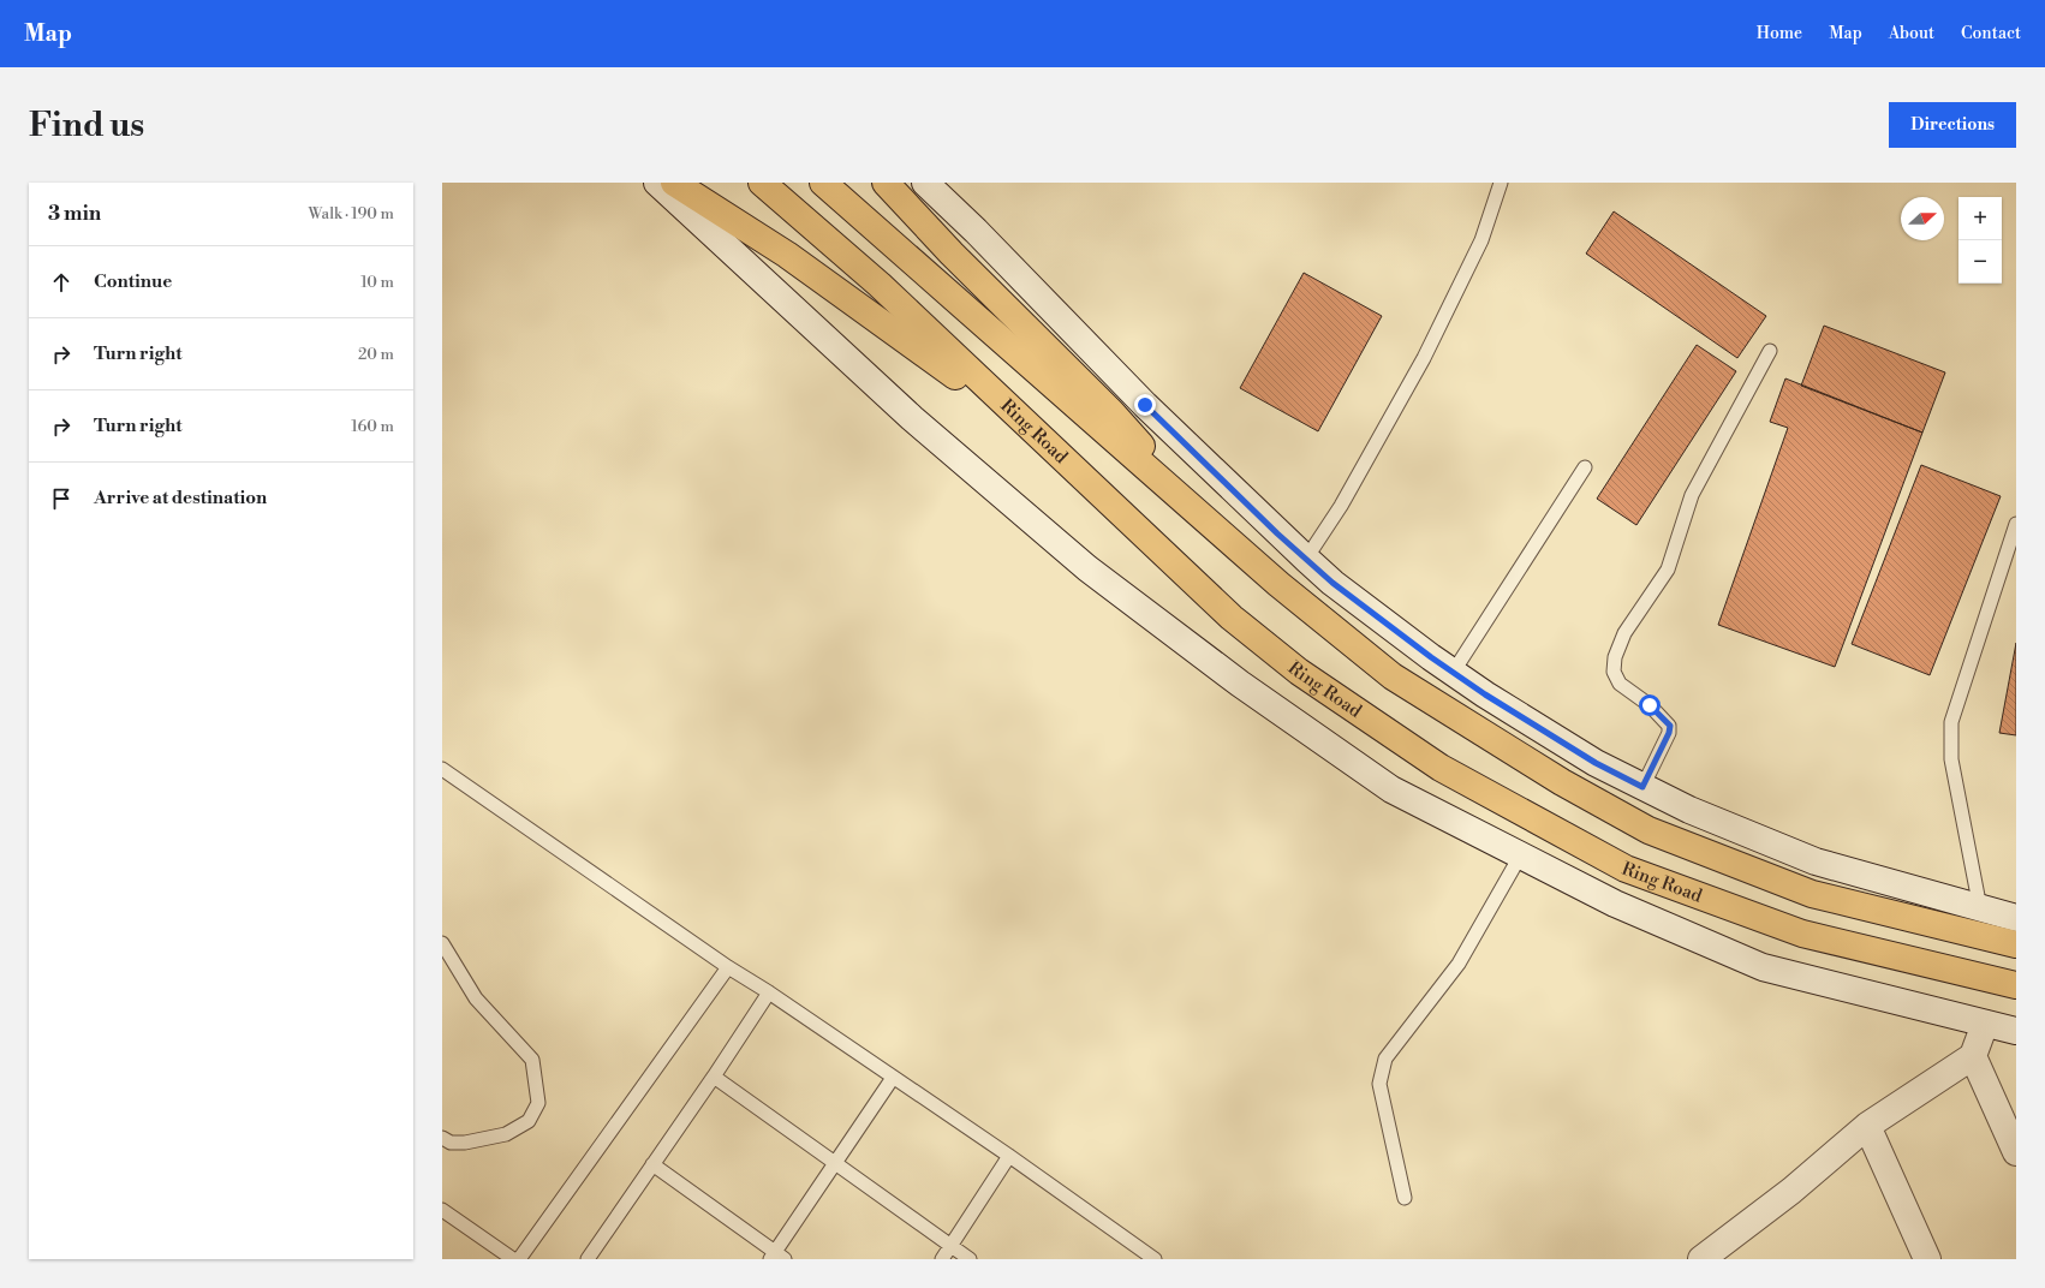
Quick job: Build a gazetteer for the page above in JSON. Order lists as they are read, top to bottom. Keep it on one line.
{"streets":{"highway":["Ring Road"]},"north":"right","page":{"header":"Map","nav":["Home","Map","About","Contact"],"buttons":"Directions","title":"Find us","heading":["3 min","Walk · 190 m"],"map_buttons":["+","−"],"list":[["Continue","10 m"],["Turn right","20 m"],["Turn right","160 m"],"Arrive at destination"]}}
